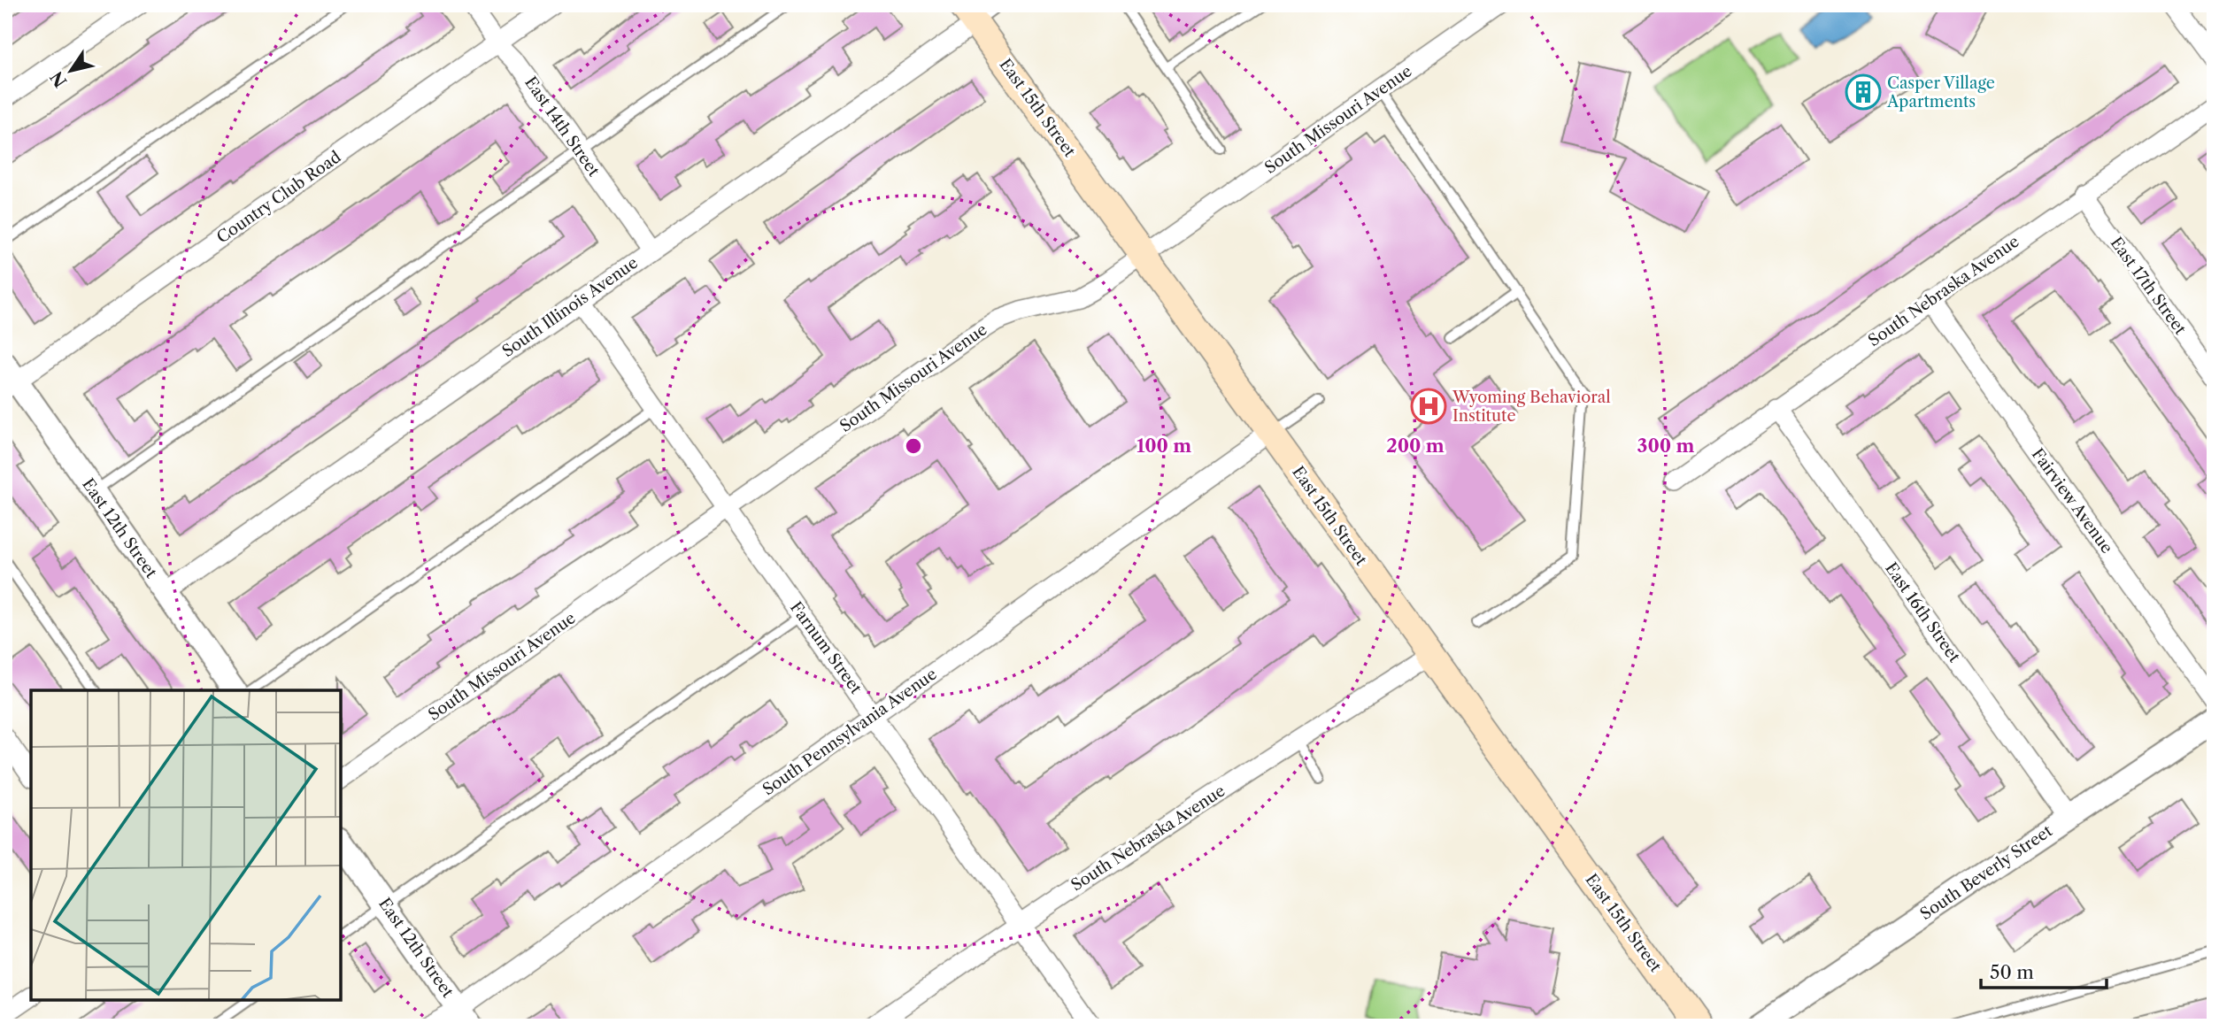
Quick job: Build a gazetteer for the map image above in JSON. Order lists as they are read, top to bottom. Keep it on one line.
{"streets":{"main road":["East 15th Street"],"street":["South Missouri Avenue","East 14th Street","Country Club Road","East 17th Street","South Nebraska Avenue","South Illinois Avenue","Fairview Avenue","East 12th Street","East 16th Street","Farnum Street","South Pennsylvania Avenue","South Beverly Street"]},"crossings":[["East 15th Street","South Missouri Avenue"],["East 15th Street","South Nebraska Avenue"],["East 15th Street","South Illinois Avenue"],["East 15th Street","South Pennsylvania Avenue"],["South Missouri Avenue","Farnum Street"],["East 14th Street","Country Club Road"],["East 14th Street","South Illinois Avenue"],["Country Club Road","East 12th Street"],["East 17th Street","South Nebraska Avenue"],["South Nebraska Avenue","Fairview Avenue"],["South Nebraska Avenue","East 16th Street"],["South Nebraska Avenue","Farnum Street"],["South Illinois Avenue","East 12th Street"],["South Illinois Avenue","Farnum Street"],["East 12th Street","South Pennsylvania Avenue"],["East 16th Street","South Beverly Street"],["Farnum Street","South Pennsylvania Avenue"]],"places":{"building":["Casper Village Apartments"],"hospital":["Wyoming Behavioral Institute"]},"scale_bar":"50 m","north":"bottom left","rings":["100 m","200 m","300 m"]}
